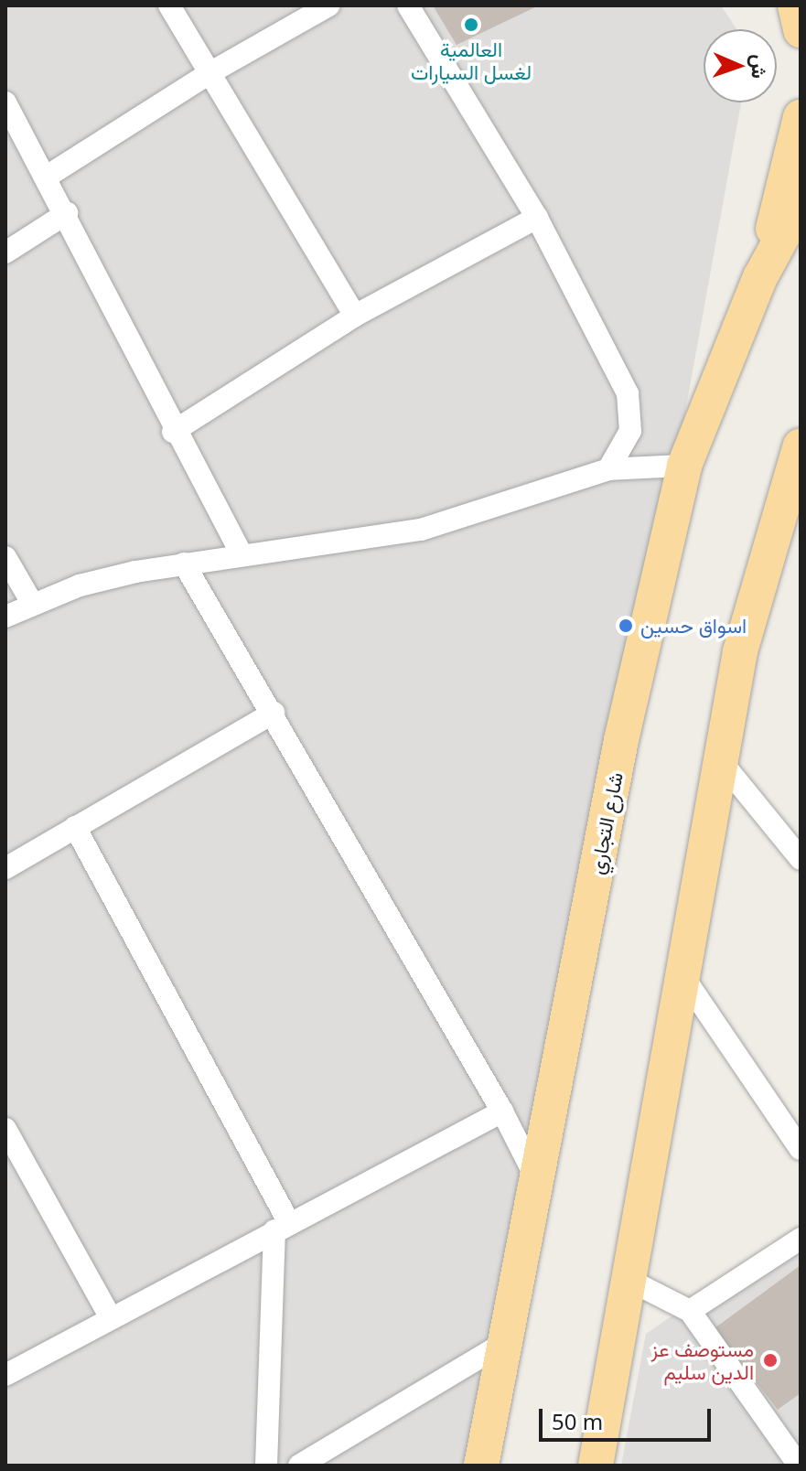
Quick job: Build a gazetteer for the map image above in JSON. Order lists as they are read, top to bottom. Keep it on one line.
{"streets":{"main road":["شارع التجاري"]},"places":["العالمية لغسل السيارات","اسواق حسين","مستوصف عز الدين سليم"],"scale_bar":"50 m","north":"right"}
